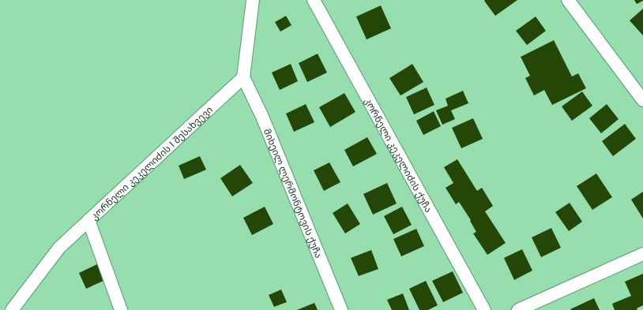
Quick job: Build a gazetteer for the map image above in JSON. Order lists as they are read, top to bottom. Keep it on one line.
{"streets":{"street":["კორნელი კეკელიძის ქუჩა","კორნელი კეკელიძის I შესახვევი","მიხეილ ლერმონტოვის ქუჩა"]},"crossings":[["კორნელი კეკელიძის I შესახვევი","მიხეილ ლერმონტოვის ქუჩა"]]}
